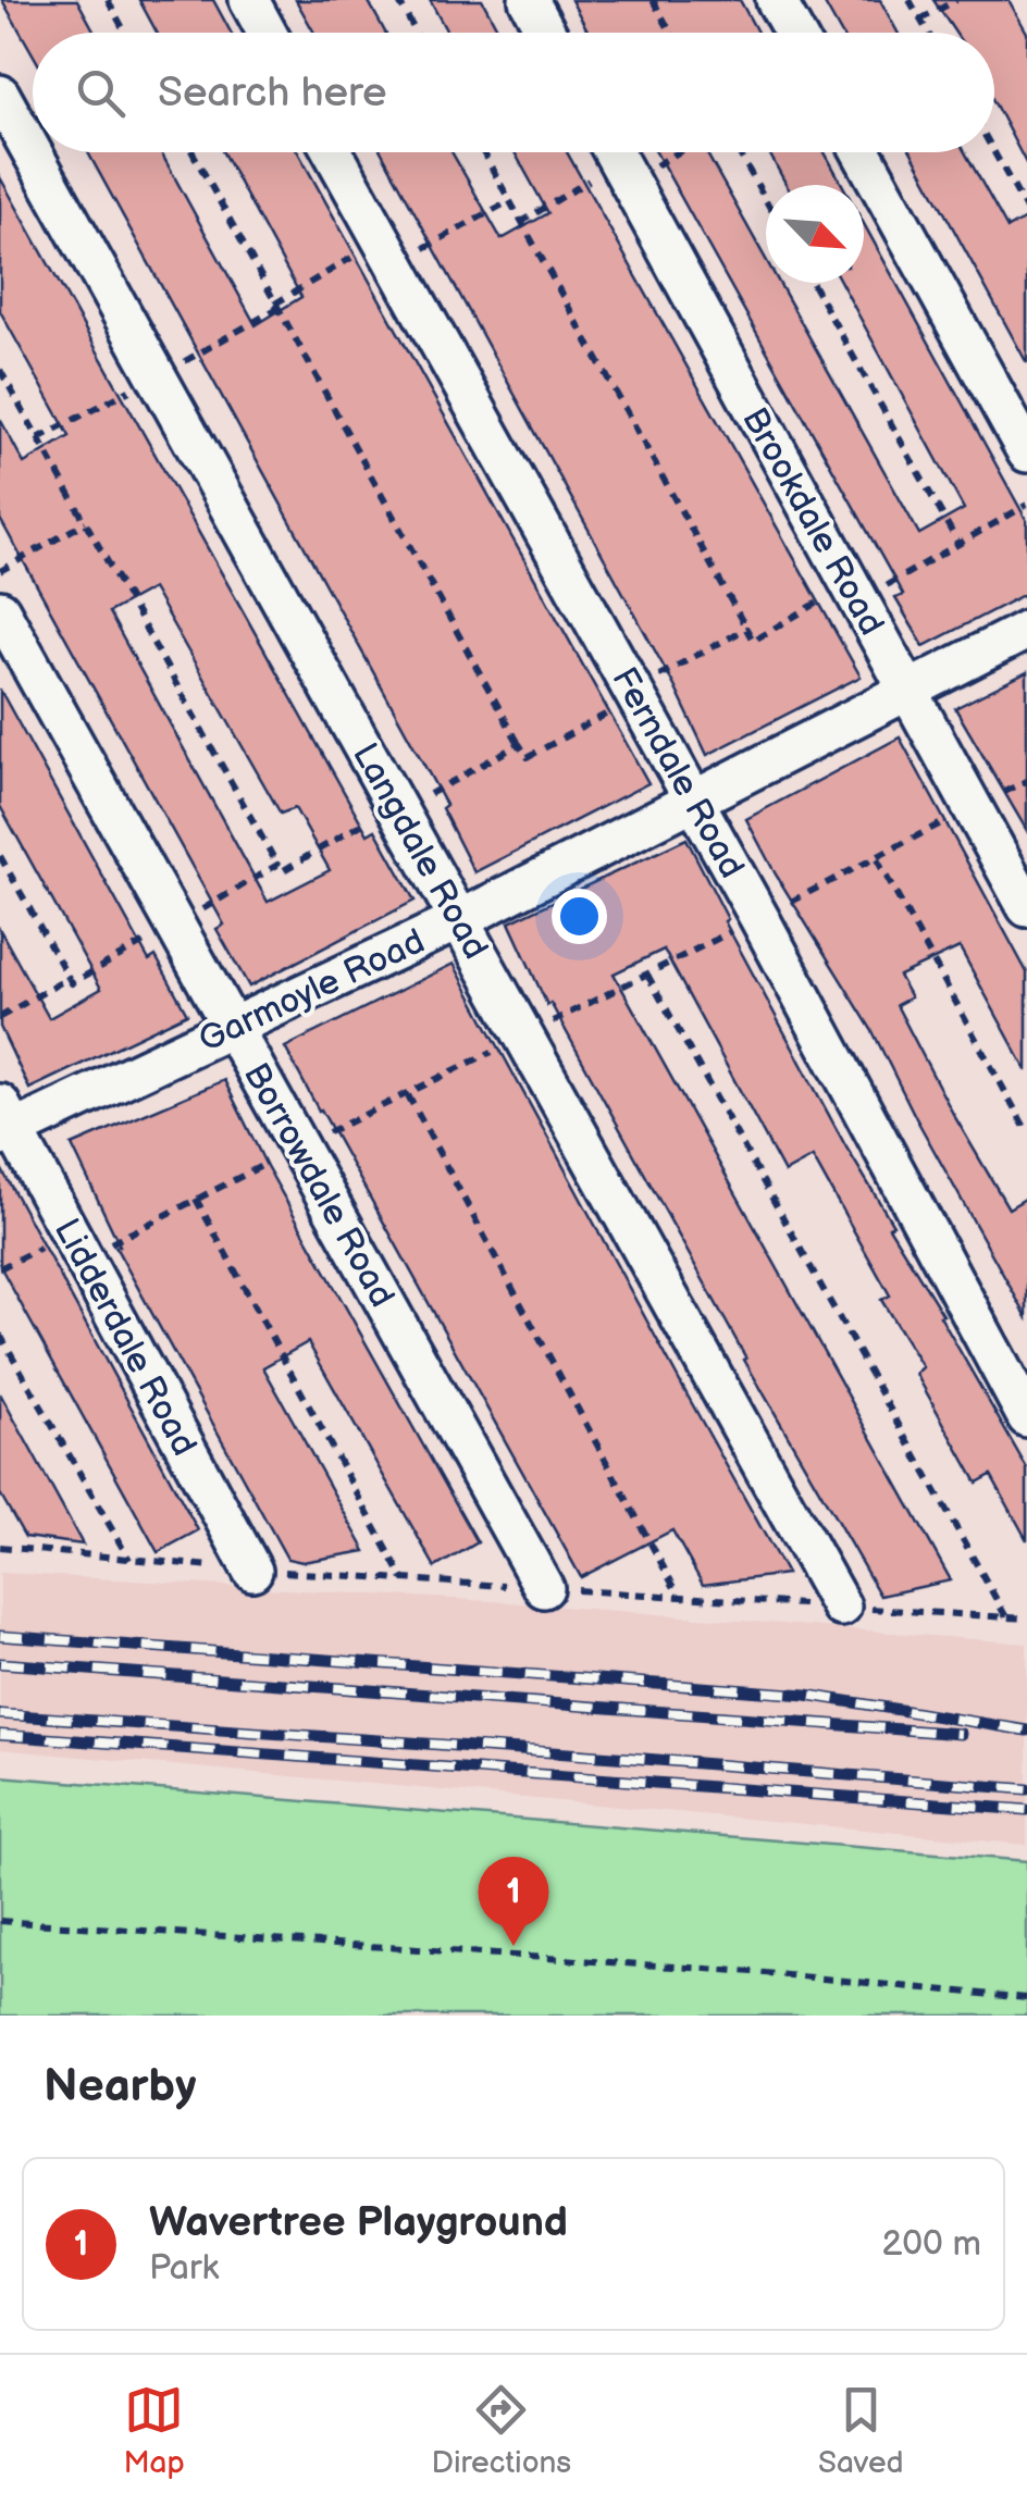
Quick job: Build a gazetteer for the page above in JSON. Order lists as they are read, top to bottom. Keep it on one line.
{"streets":{"street":["Brookdale Road","Ferndale Road","Langdale Road","Garmoyle Road","Borrowdale Road","Lidderdale Road"]},"crossings":[["Brookdale Road","Garmoyle Road"],["Ferndale Road","Garmoyle Road"],["Langdale Road","Garmoyle Road"],["Garmoyle Road","Borrowdale Road"],["Garmoyle Road","Lidderdale Road"]],"north":"bottom right","page":{"search":"Search here","pins":"1","heading":"Nearby","list":[{"mark":"1","name":"Wavertree Playground","note":"Park","value":"200 m"}],"nav":["Map","Directions","Saved"]}}
